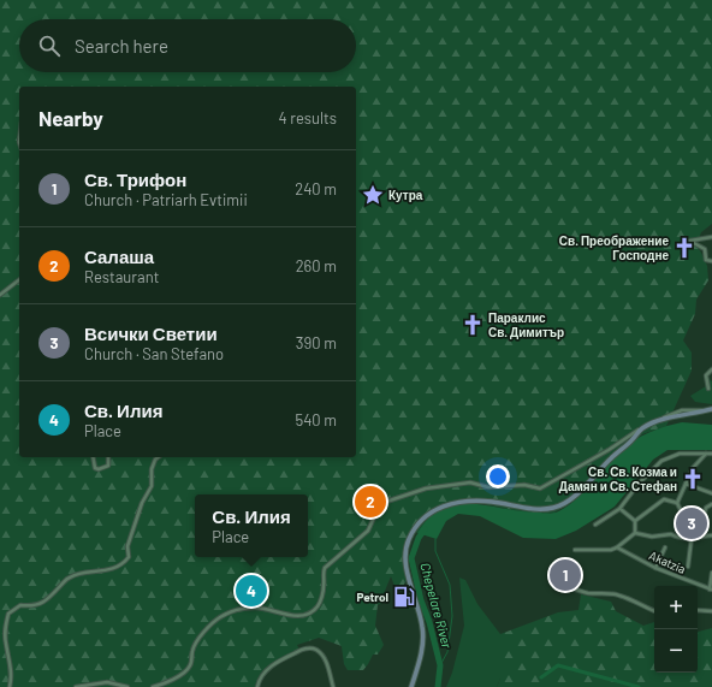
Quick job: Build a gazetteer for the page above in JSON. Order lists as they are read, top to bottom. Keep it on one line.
{"streets":{"street":["Akatzia"]},"water":["Chepelare River"],"places":{"place":["Кутра"],"church":["Св. Преображение Господне","Параклис Св. Димитър","Св. Св. Козма и Дамян и Св. Стефан"],"fuel station":["Petrol"]},"page":{"search":"Search here","heading":["Nearby","4 results"],"list":[{"mark":"1","name":"Св. Трифон","note":"Church · Patriarh Evtimii","value":"240 m"},{"mark":"2","name":"Салаша","note":"Restaurant","value":"260 m"},{"mark":"3","name":"Всички Светии","note":"Church · San Stefano","value":"390 m"},{"mark":"4","name":"Св. Илия","note":"Place","value":"540 m"}],"pins":["2","3","1","4"],"popup":["Св. Илия","Place"],"map_buttons":["+","−"]}}
